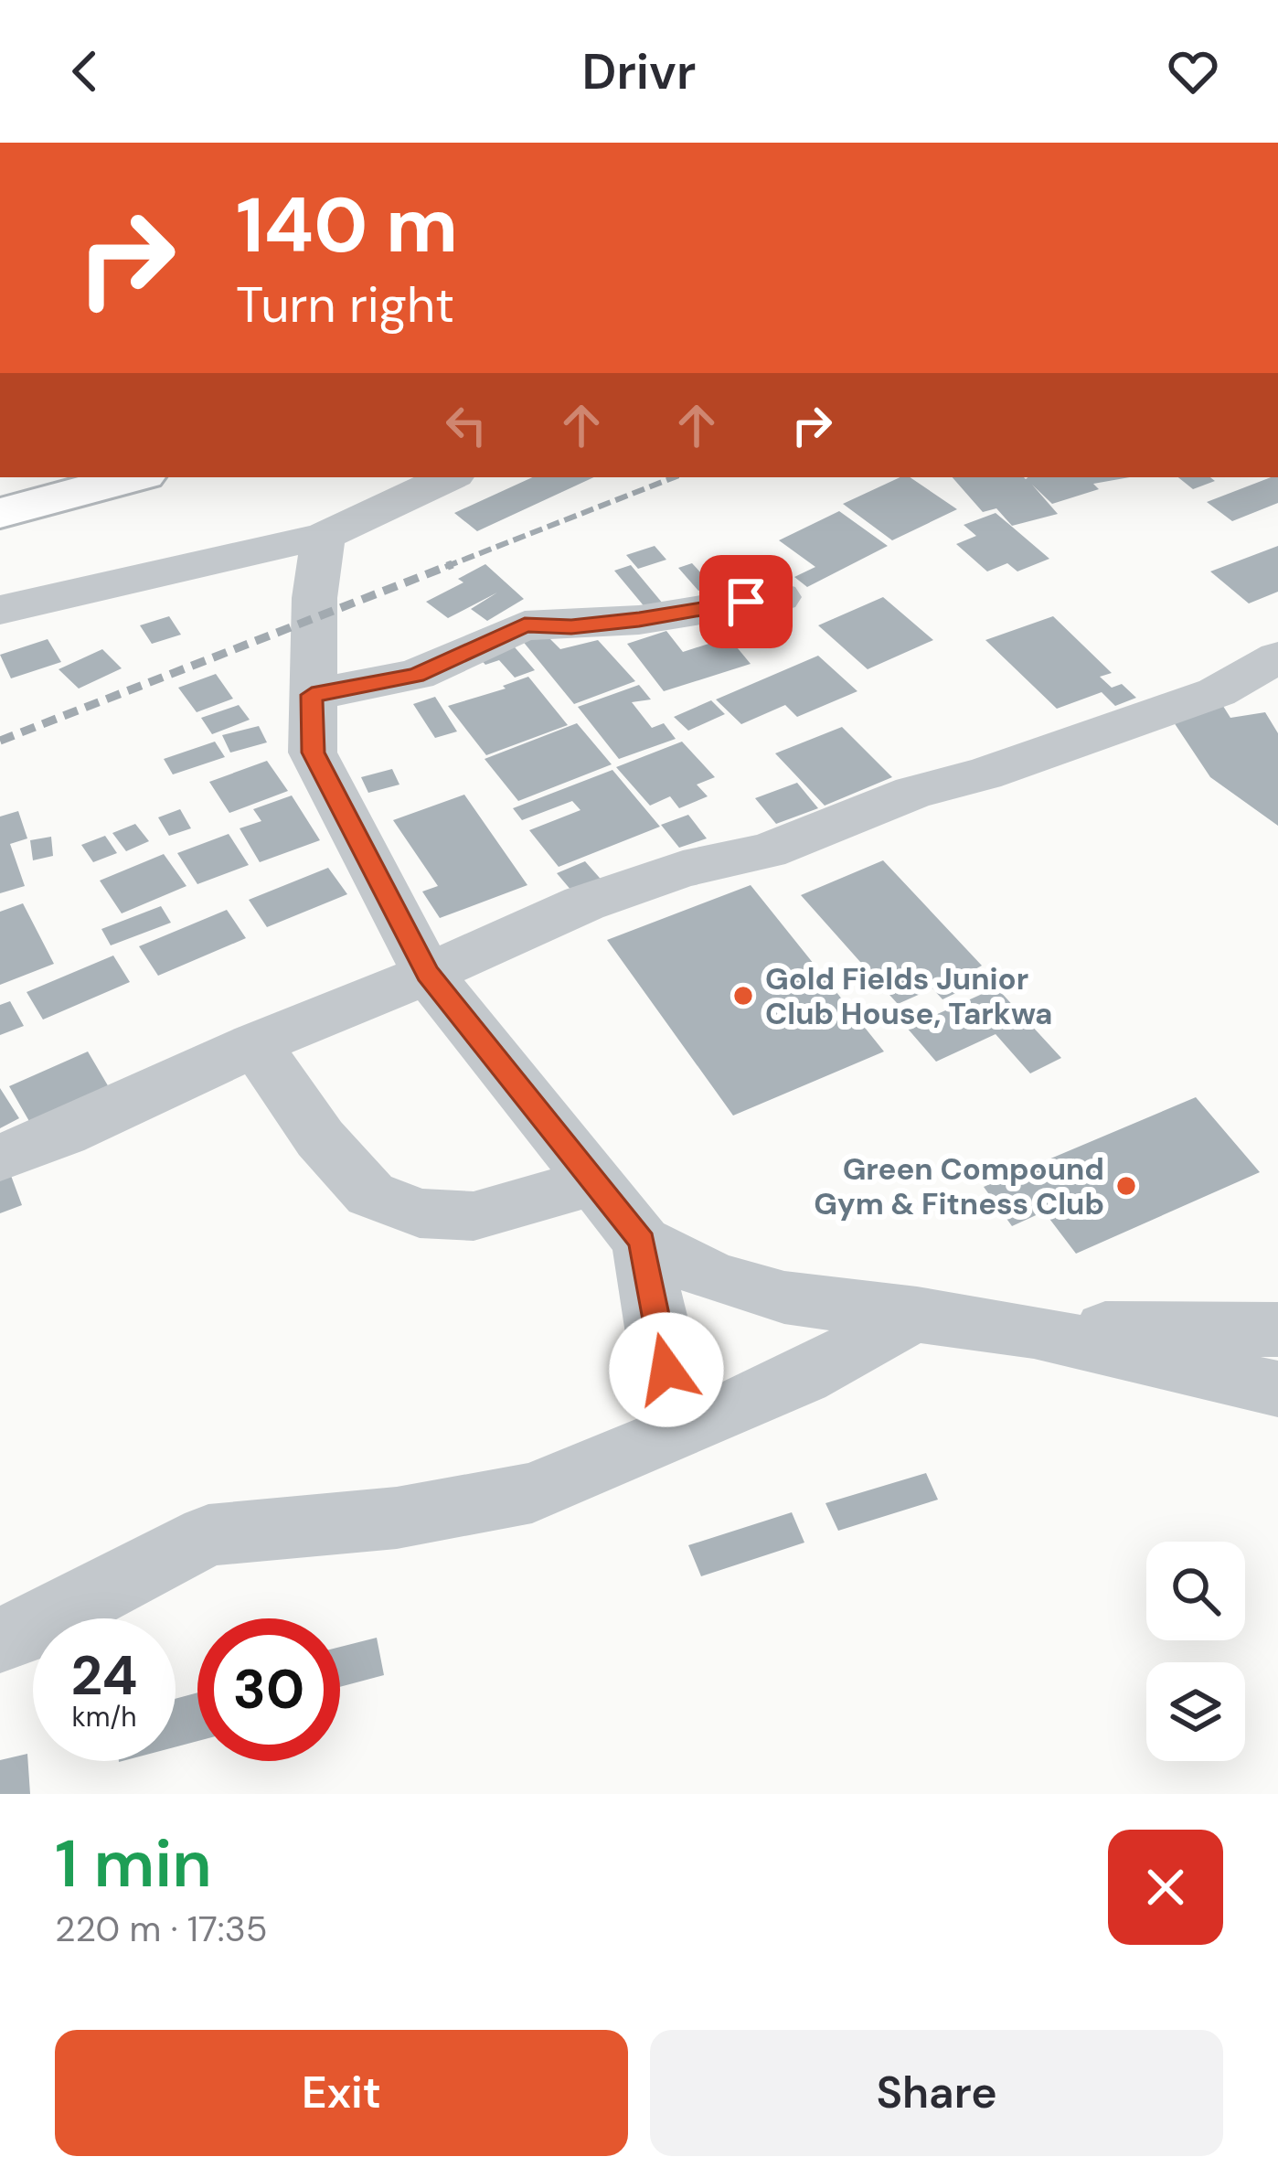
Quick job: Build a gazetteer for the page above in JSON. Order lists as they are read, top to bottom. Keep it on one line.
{"places":["Gold Fields Junior Club House, Tarkwa","Green Compound Gym & Fitness Club"],"page":{"header":"Drivr","turn":["140 m","Turn right"],"speed":"24 km/h","limit":"30","heading":["1 min","220 m · 17:35"],"buttons":["Exit","Share"]}}
